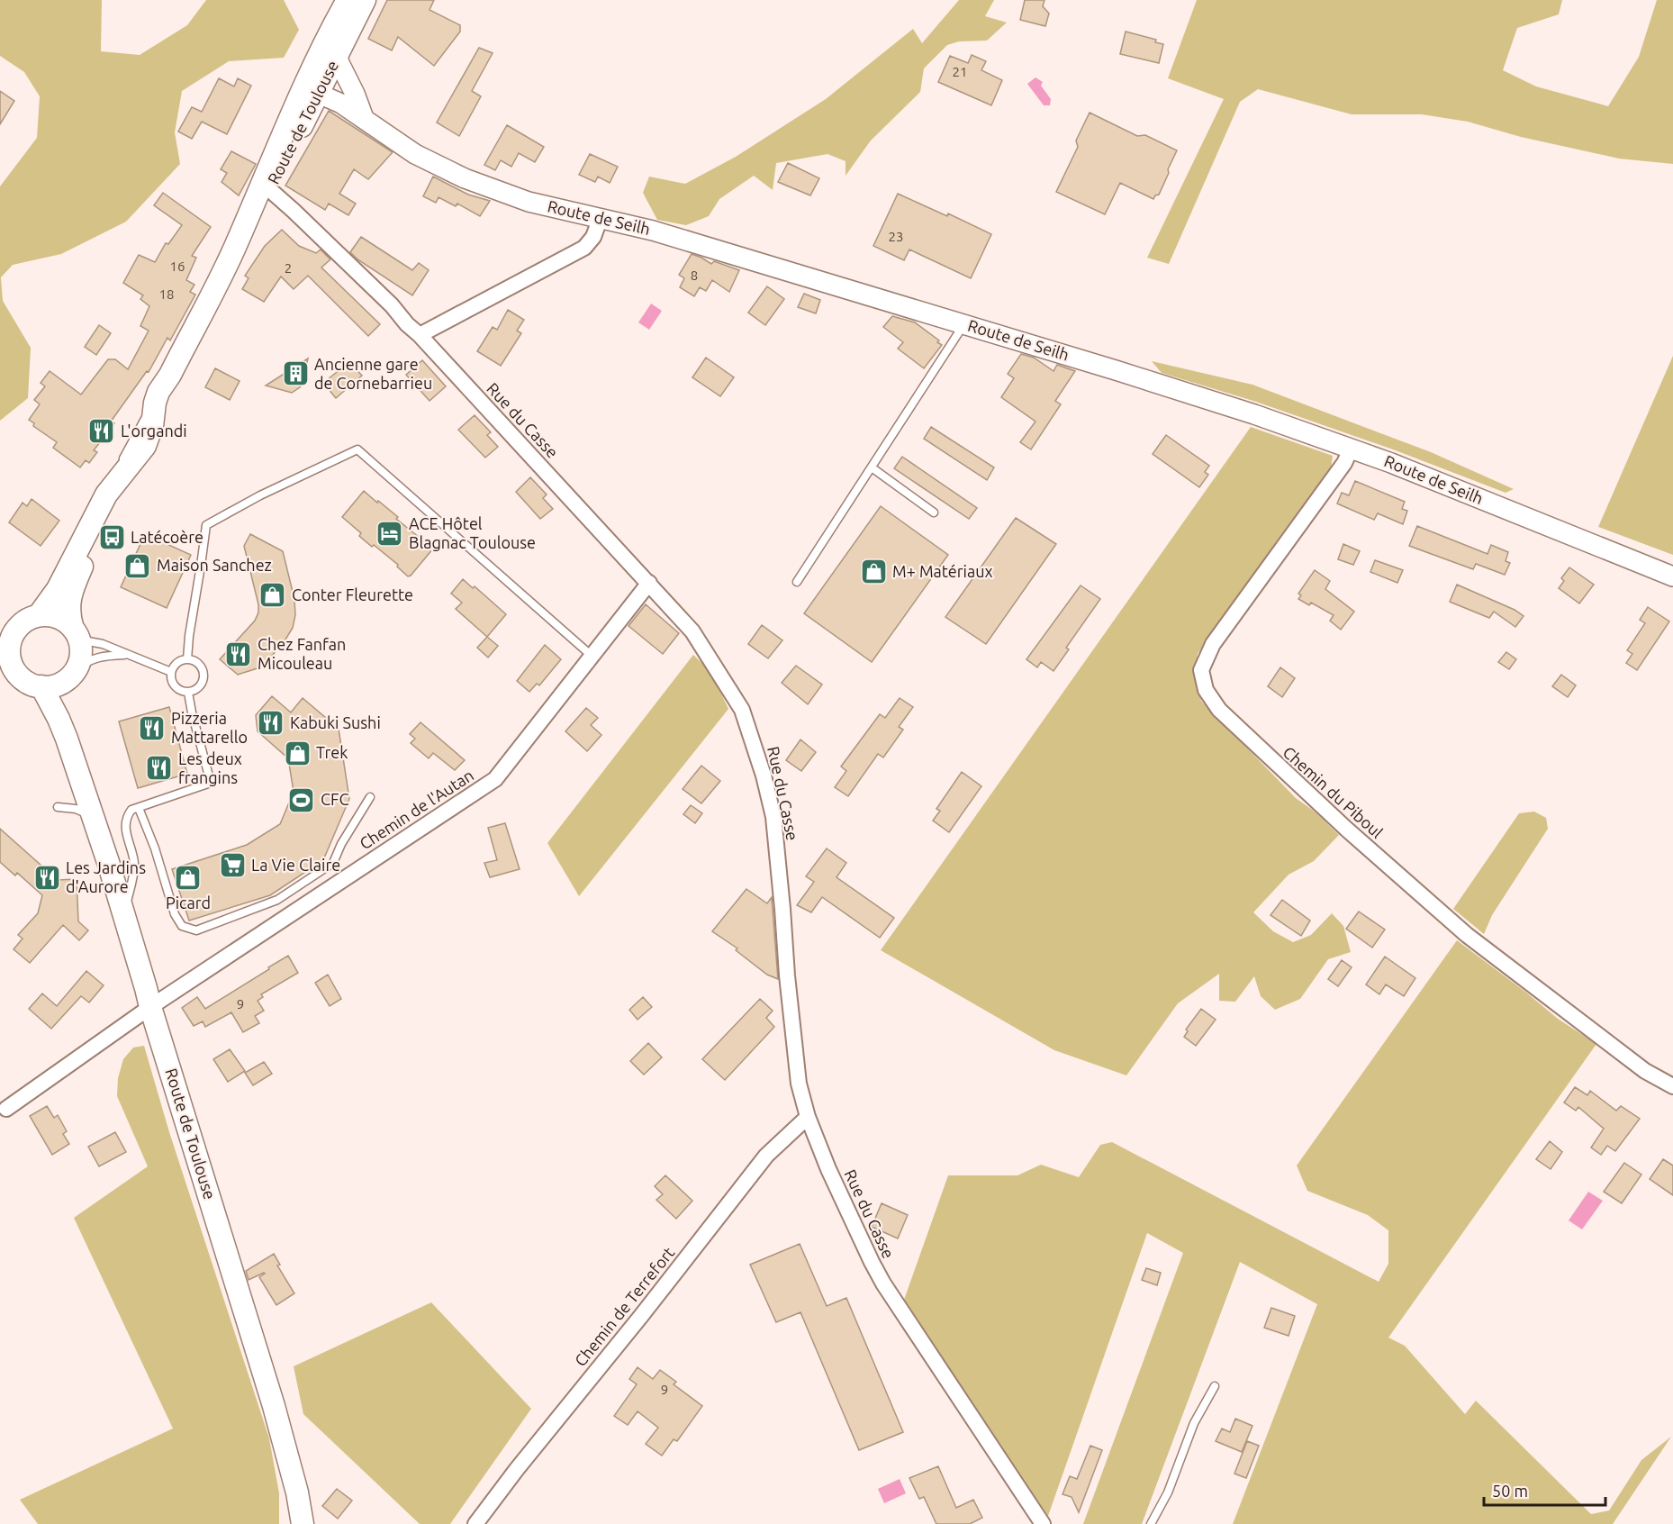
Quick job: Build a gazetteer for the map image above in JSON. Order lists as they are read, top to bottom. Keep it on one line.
{"streets":{"main road":["Route de Toulouse"],"street":["Route de Seilh","Rue du Casse","Chemin du Piboul","Chemin de l'Autan","Chemin de Terrefort"]},"crossings":[["Route de Toulouse","Route de Seilh"],["Route de Toulouse","Rue du Casse"],["Route de Toulouse","Chemin de l'Autan"],["Route de Seilh","Chemin du Piboul"],["Rue du Casse","Chemin de l'Autan"],["Rue du Casse","Chemin de Terrefort"]],"places":{"building":["Ancienne gare de Cornebarrieu"],"restaurant":["L'organdi","Chez Fanfan Micouleau","Kabuki Sushi","Pizzeria Mattarello","Les deux frangins","Les Jardins d'Aurore"],"hotel":["ACE Hôtel Blagnac Toulouse"],"bus stop":["Latécoère"],"shop":["Maison Sanchez","M+ Matériaux","Conter Fleurette","Trek","Picard"],"sports":["CFC"],"supermarket":["La Vie Claire"]},"house_numbers":["21","23","16","2","8","18","9","9"],"scale_bar":"50 m"}
